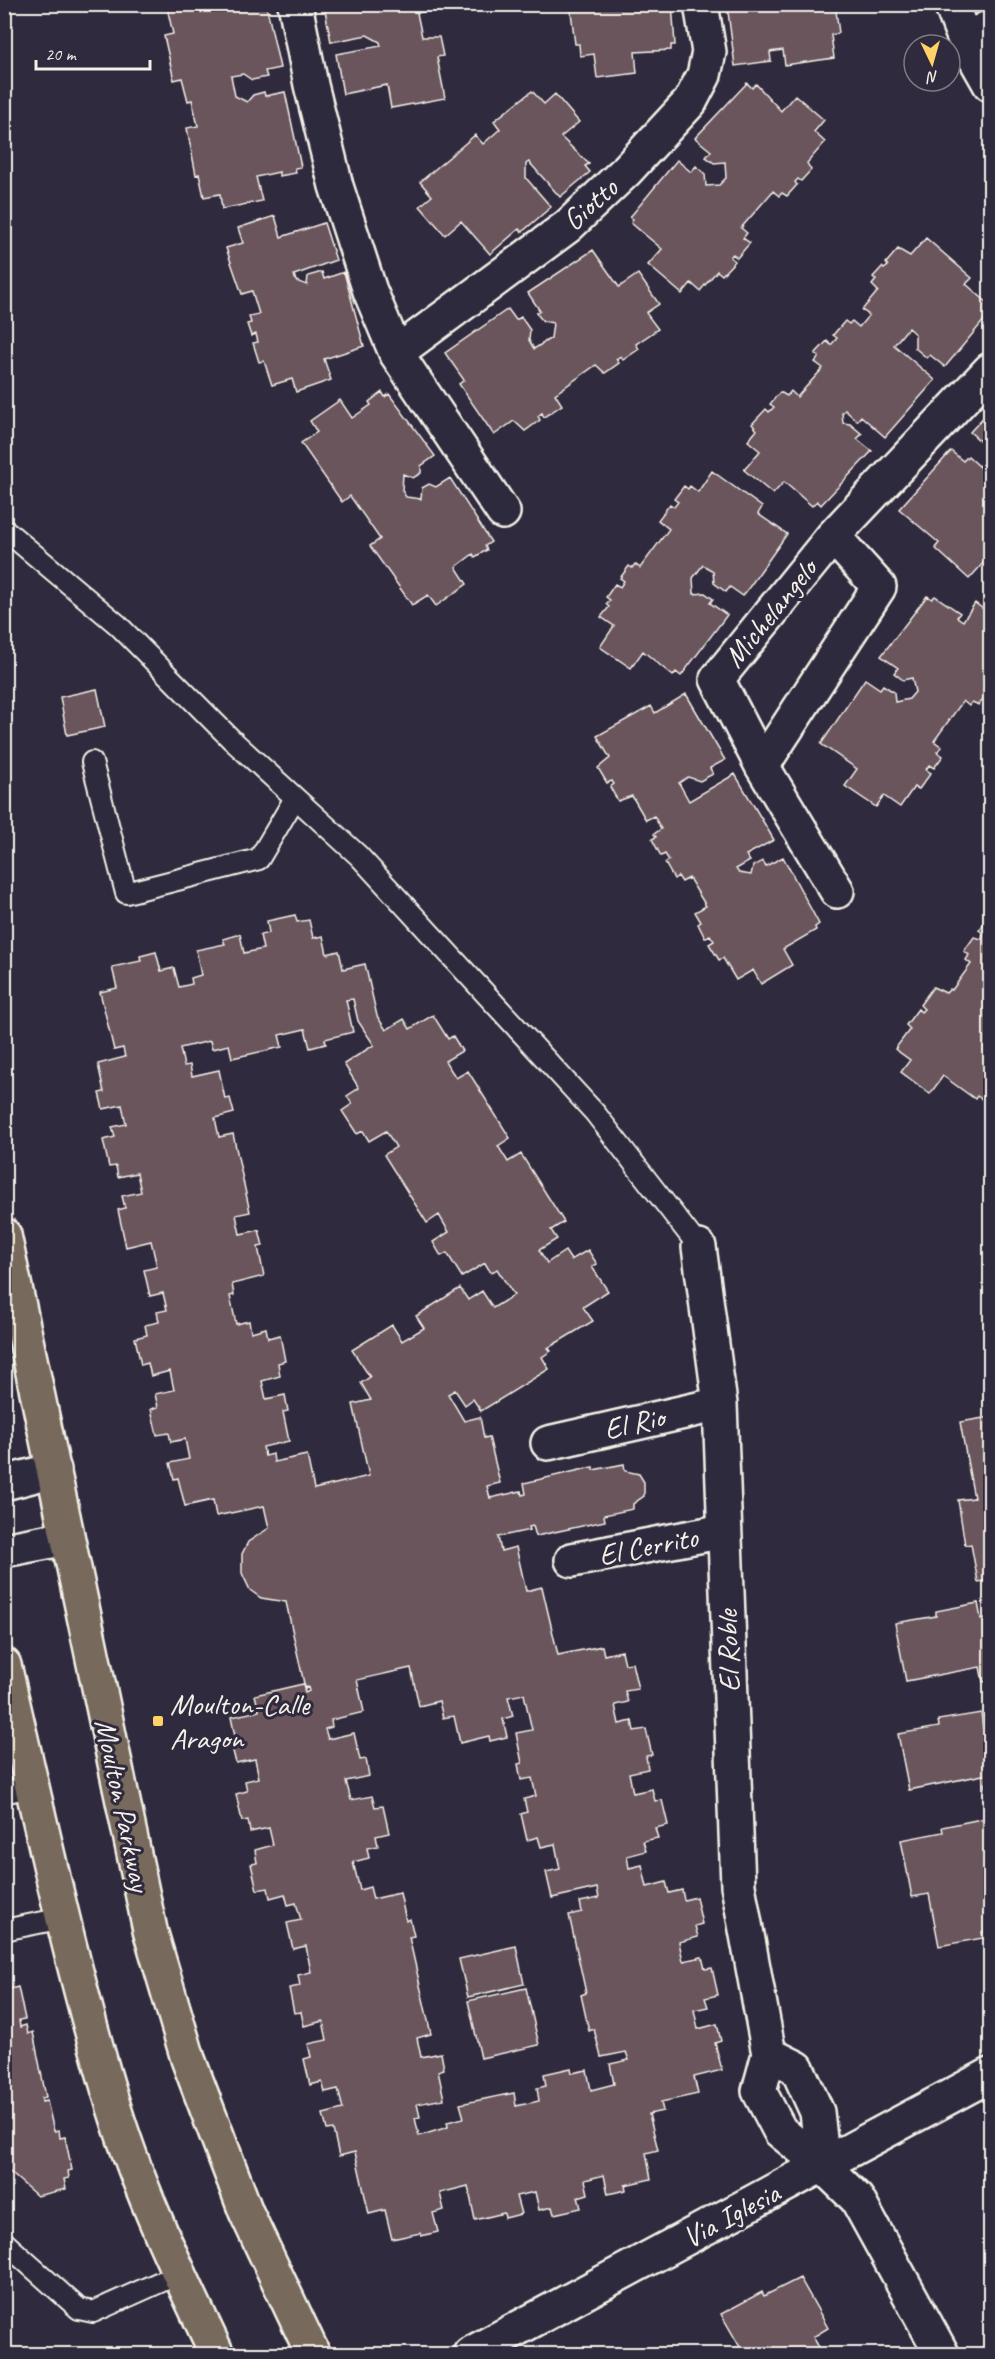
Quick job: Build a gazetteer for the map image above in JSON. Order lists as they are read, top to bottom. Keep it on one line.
{"streets":{"main road":["Moulton Parkway"],"street":["Giotto","Michelangelo","El Rio","El Cerrito","El Roble","Via Iglesia"]},"crossings":[["El Rio","El Roble"],["El Cerrito","El Roble"],["El Roble","Via Iglesia"]],"places":{"transit":["Moulton-Calle Aragon"]},"scale_bar":"20 m","north":"bottom"}
